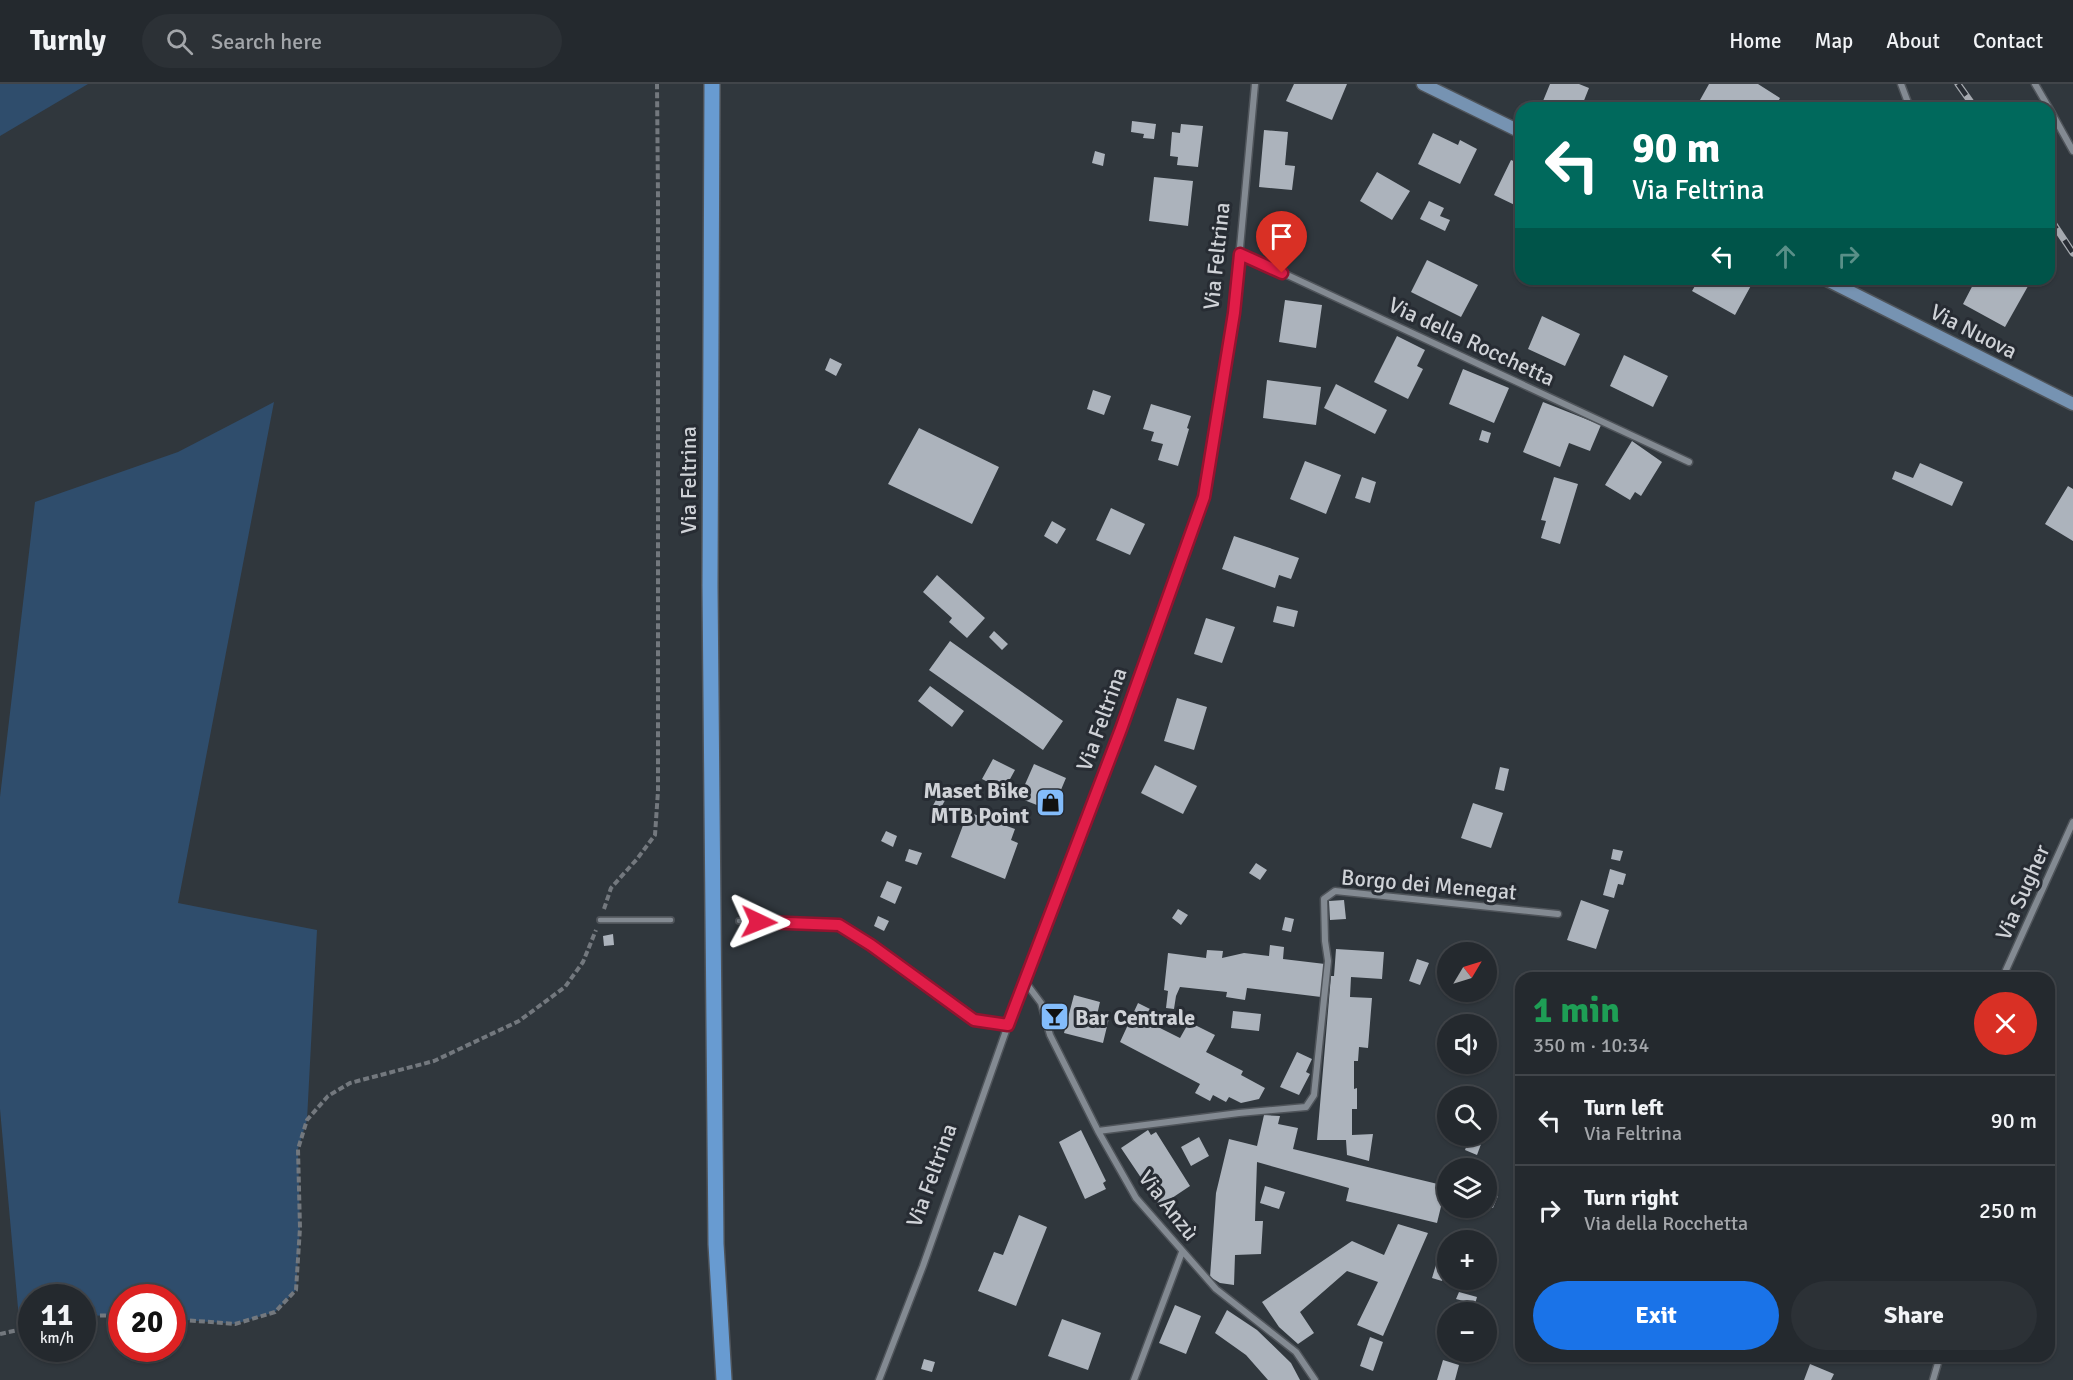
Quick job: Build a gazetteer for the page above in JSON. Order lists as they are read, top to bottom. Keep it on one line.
{"streets":{"main road":["Via Feltrina"],"street":["Via Nuova","Via della Rocchetta","Borgo dei Menegat","Via Sugher","Via Anzù"]},"crossings":[["Via Feltrina","Via della Rocchetta"],["Via Feltrina","Via Anzù"],["Borgo dei Menegat","Via Anzù"]],"places":{"shop":["Maset Bike MTB Point"],"bar":["Bar Centrale"]},"north":"top right","page":{"header":"Turnly","search":"Search here","nav":["Home","Map","About","Contact"],"turn":["90 m","Via Feltrina"],"map_buttons":["+","−"],"heading":["1 min","350 m · 10:34"],"list":[{"name":"Turn left","note":"Via Feltrina","value":"90 m"},{"name":"Turn right","note":"Via della Rocchetta","value":"250 m"}],"buttons":["Exit","Share"],"speed":"11 km/h","limit":"20"}}
